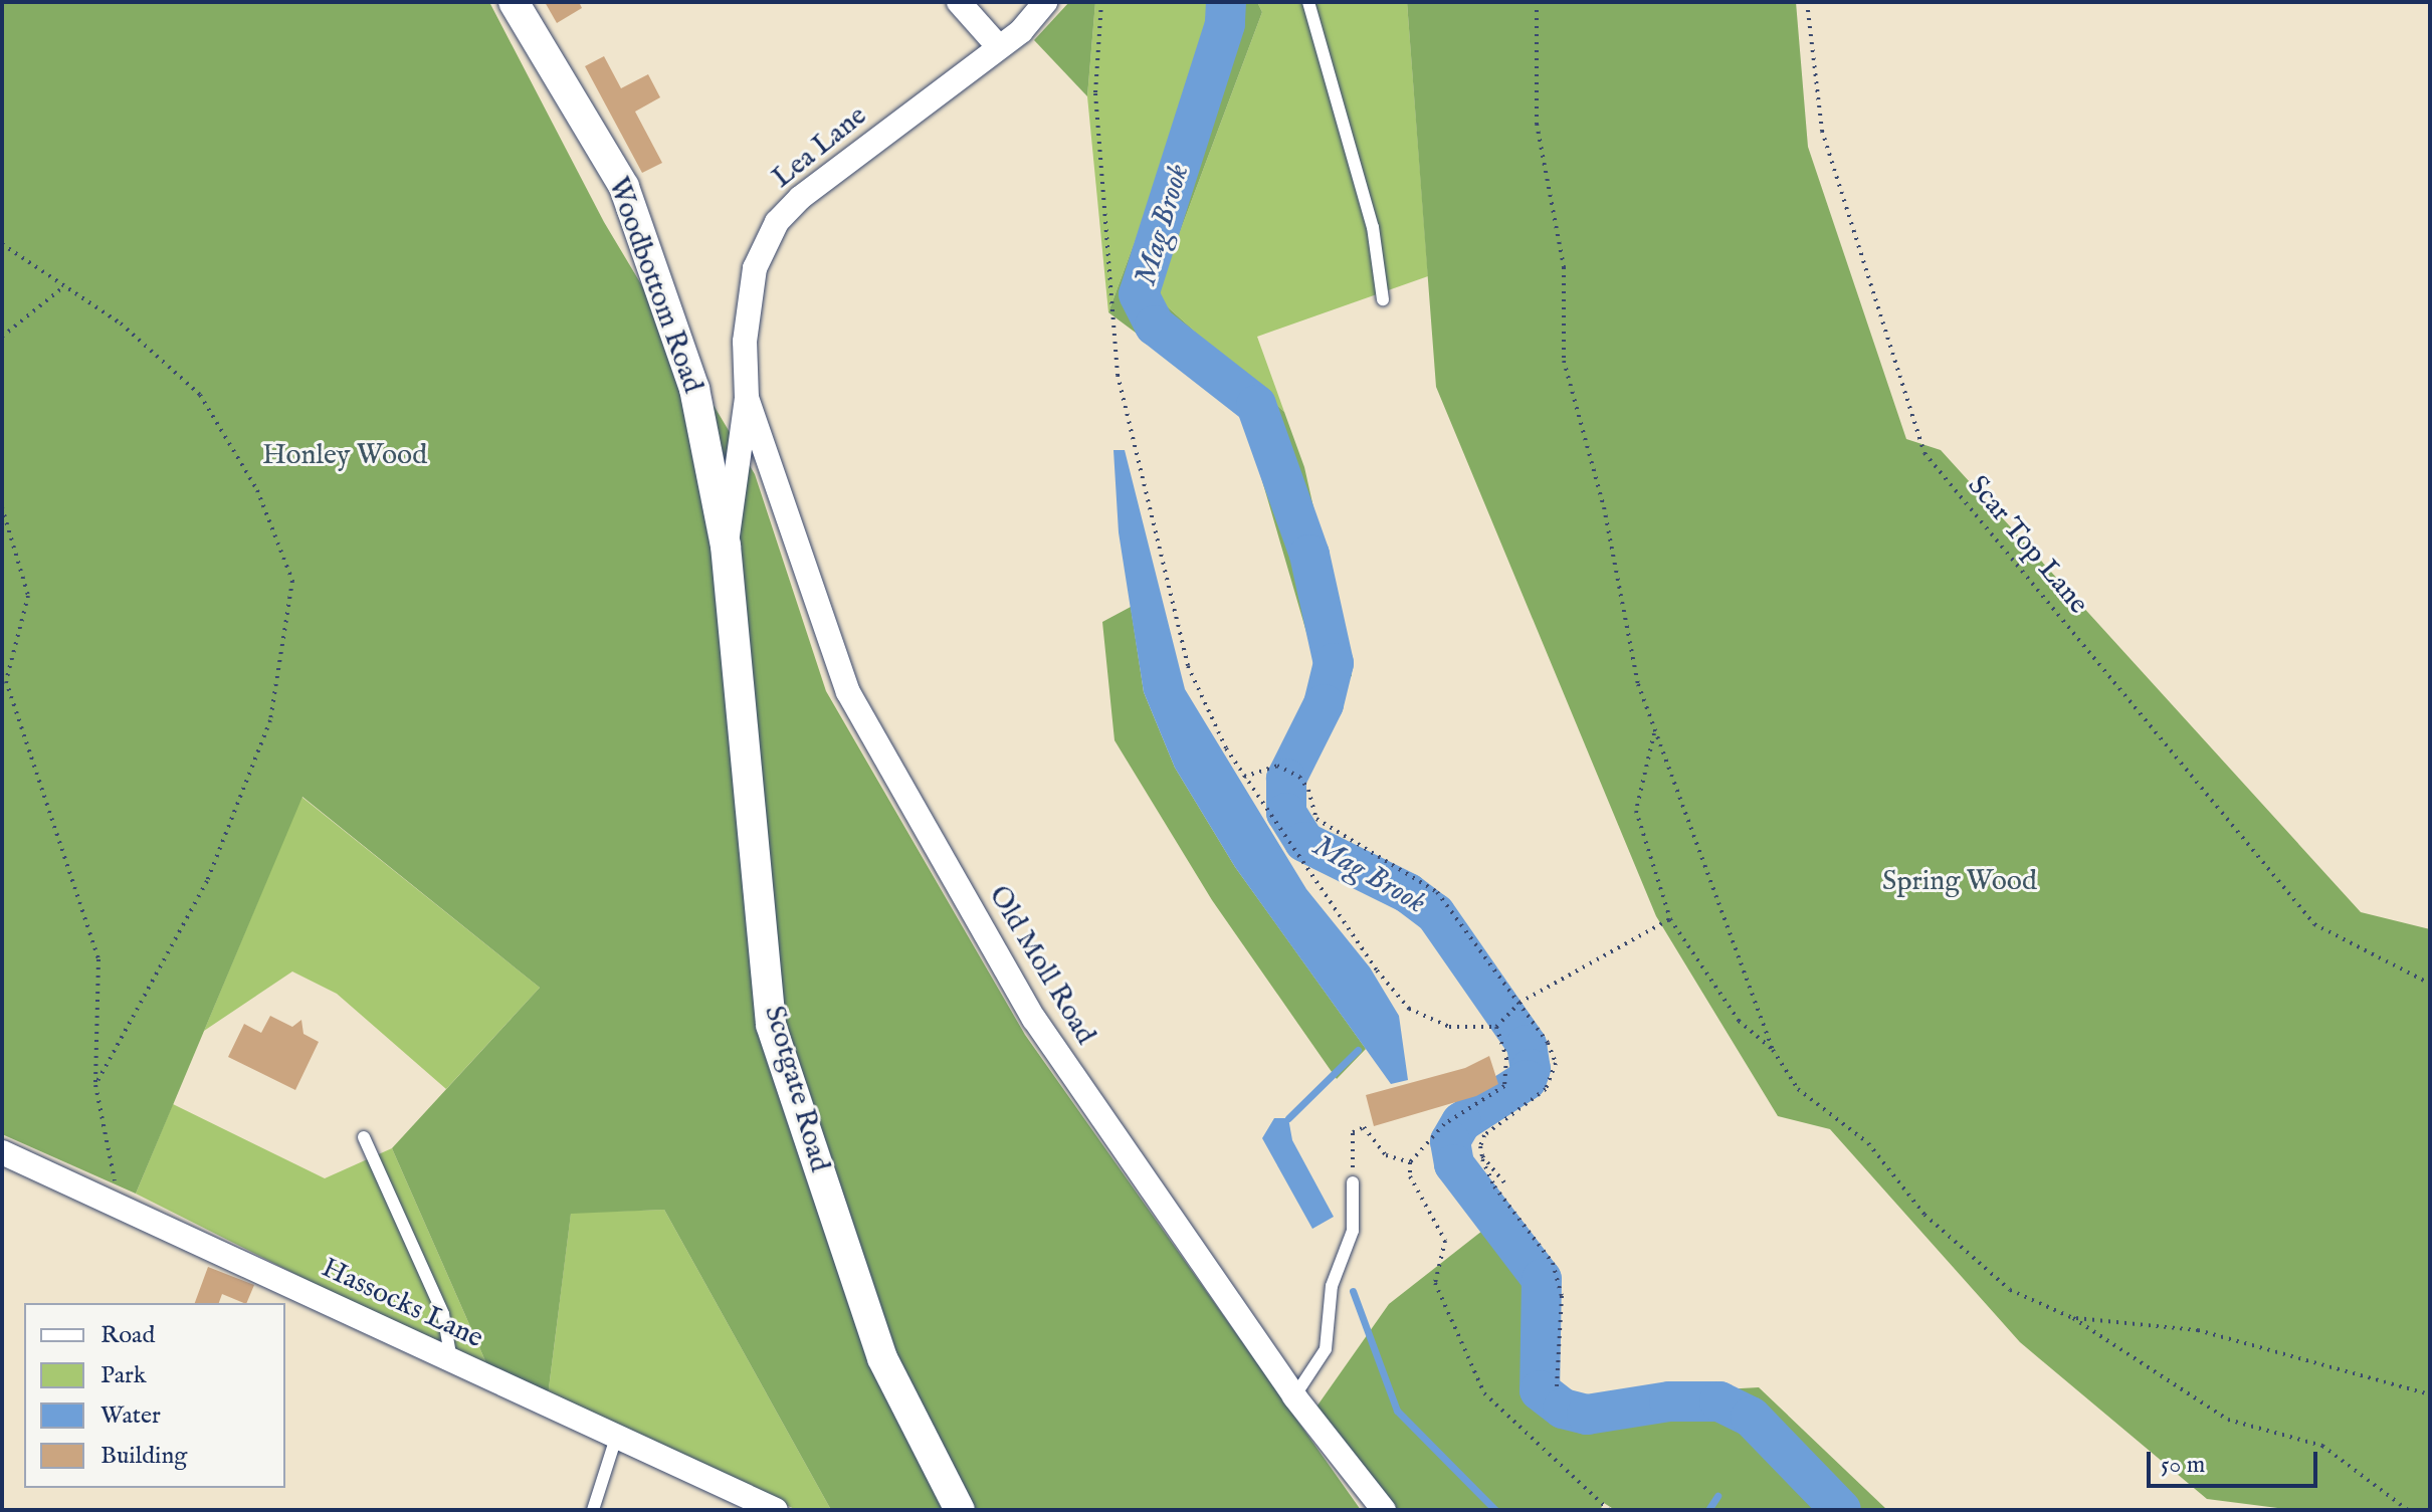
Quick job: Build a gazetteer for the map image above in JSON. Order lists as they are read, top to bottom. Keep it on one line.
{"streets":{"street":["Lea Lane","Woodbottom Road","Old Moll Road","Scotgate Road","Hassocks Lane"],"path":["Scar Top Lane"]},"crossings":[["Lea Lane","Woodbottom Road"],["Lea Lane","Old Moll Road"],["Lea Lane","Scotgate Road"],["Woodbottom Road","Scotgate Road"]],"water":["Mag Brook"],"parks":["Honley Wood","Spring Wood"],"legend":["Road","Park","Water","Building"],"scale_bar":"50 m"}
